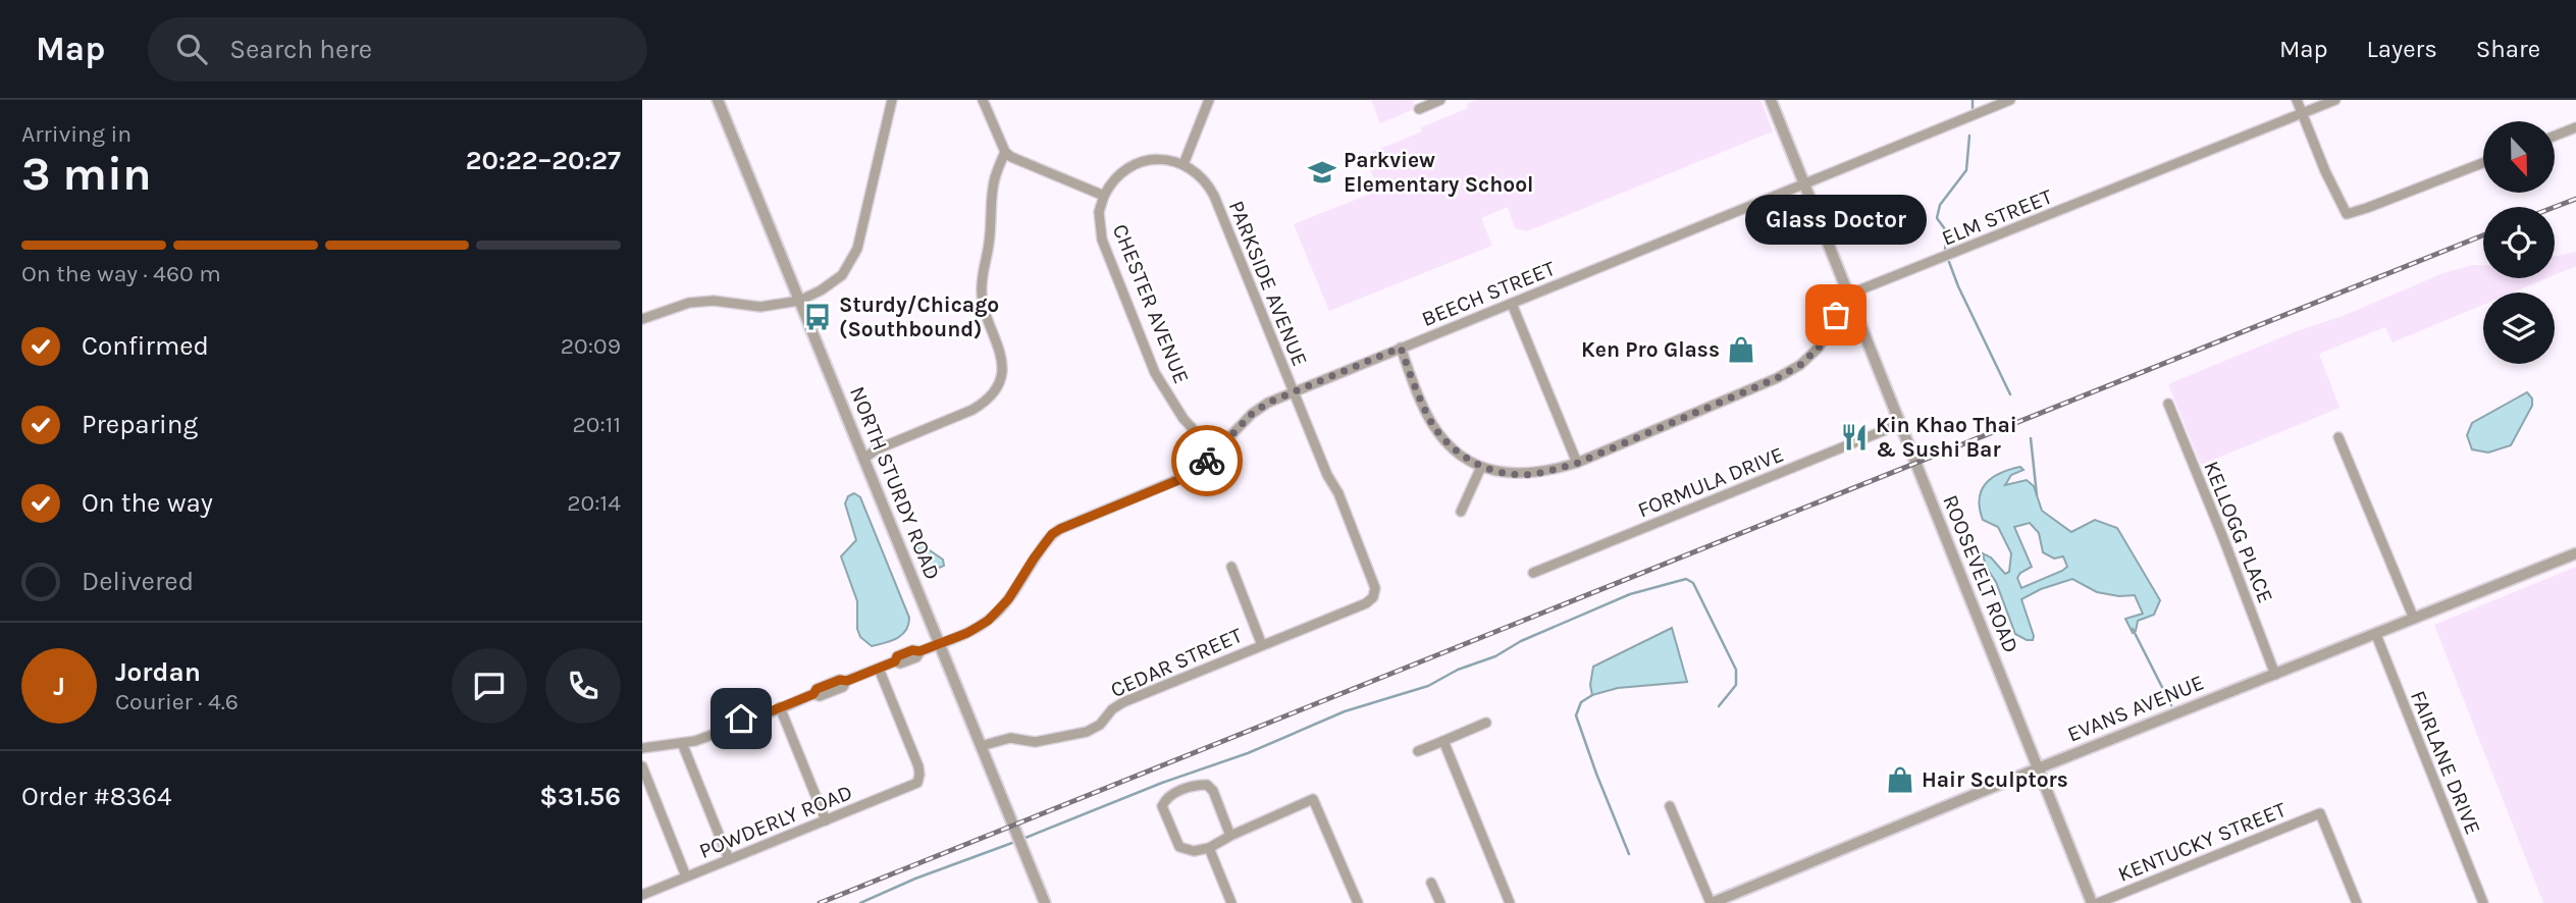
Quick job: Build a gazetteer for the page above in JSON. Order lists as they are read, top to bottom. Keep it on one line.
{"streets":{"street":["ELM STREET","PARKSIDE AVENUE","BEECH STREET","CHESTER AVENUE","FORMULA DRIVE","NORTH STURDY ROAD","KELLOGG PLACE","ROOSEVELT ROAD","CEDAR STREET","EVANS AVENUE","FAIRLANE DRIVE","POWDERLY ROAD","KENTUCKY STREET"]},"crossings":[["ELM STREET","ROOSEVELT ROAD"],["PARKSIDE AVENUE","BEECH STREET"],["PARKSIDE AVENUE","CEDAR STREET"],["BEECH STREET","CHESTER AVENUE"],["BEECH STREET","NORTH STURDY ROAD"],["BEECH STREET","ROOSEVELT ROAD"],["BEECH STREET","POWDERLY ROAD"],["FORMULA DRIVE","ROOSEVELT ROAD"],["NORTH STURDY ROAD","CEDAR STREET"],["KELLOGG PLACE","EVANS AVENUE"],["ROOSEVELT ROAD","EVANS AVENUE"],["EVANS AVENUE","FAIRLANE DRIVE"]],"places":{"school or university":["Parkview Elementary School"],"other":["Glass Doctor"],"bus stop":["Sturdy/Chicago (Southbound)"],"shop":["Ken Pro Glass","Hair Sculptors"],"restaurant":["Kin Khao Thai & Sushi Bar"]},"north":"bottom","page":{"header":"Map","search":"Search here","nav":["Map","Layers","Share"],"heading":["3 min","Arriving in","20:22–20:27"],"panel":["Jordan","Courier · 4.6","Order #8364","$31.56"],"bubble":"Glass Doctor","bar":"On the way · 460 m","list":[["Confirmed","20:09"],["Preparing","20:11"],["On the way","20:14"],"Delivered"],"round":"J"}}
